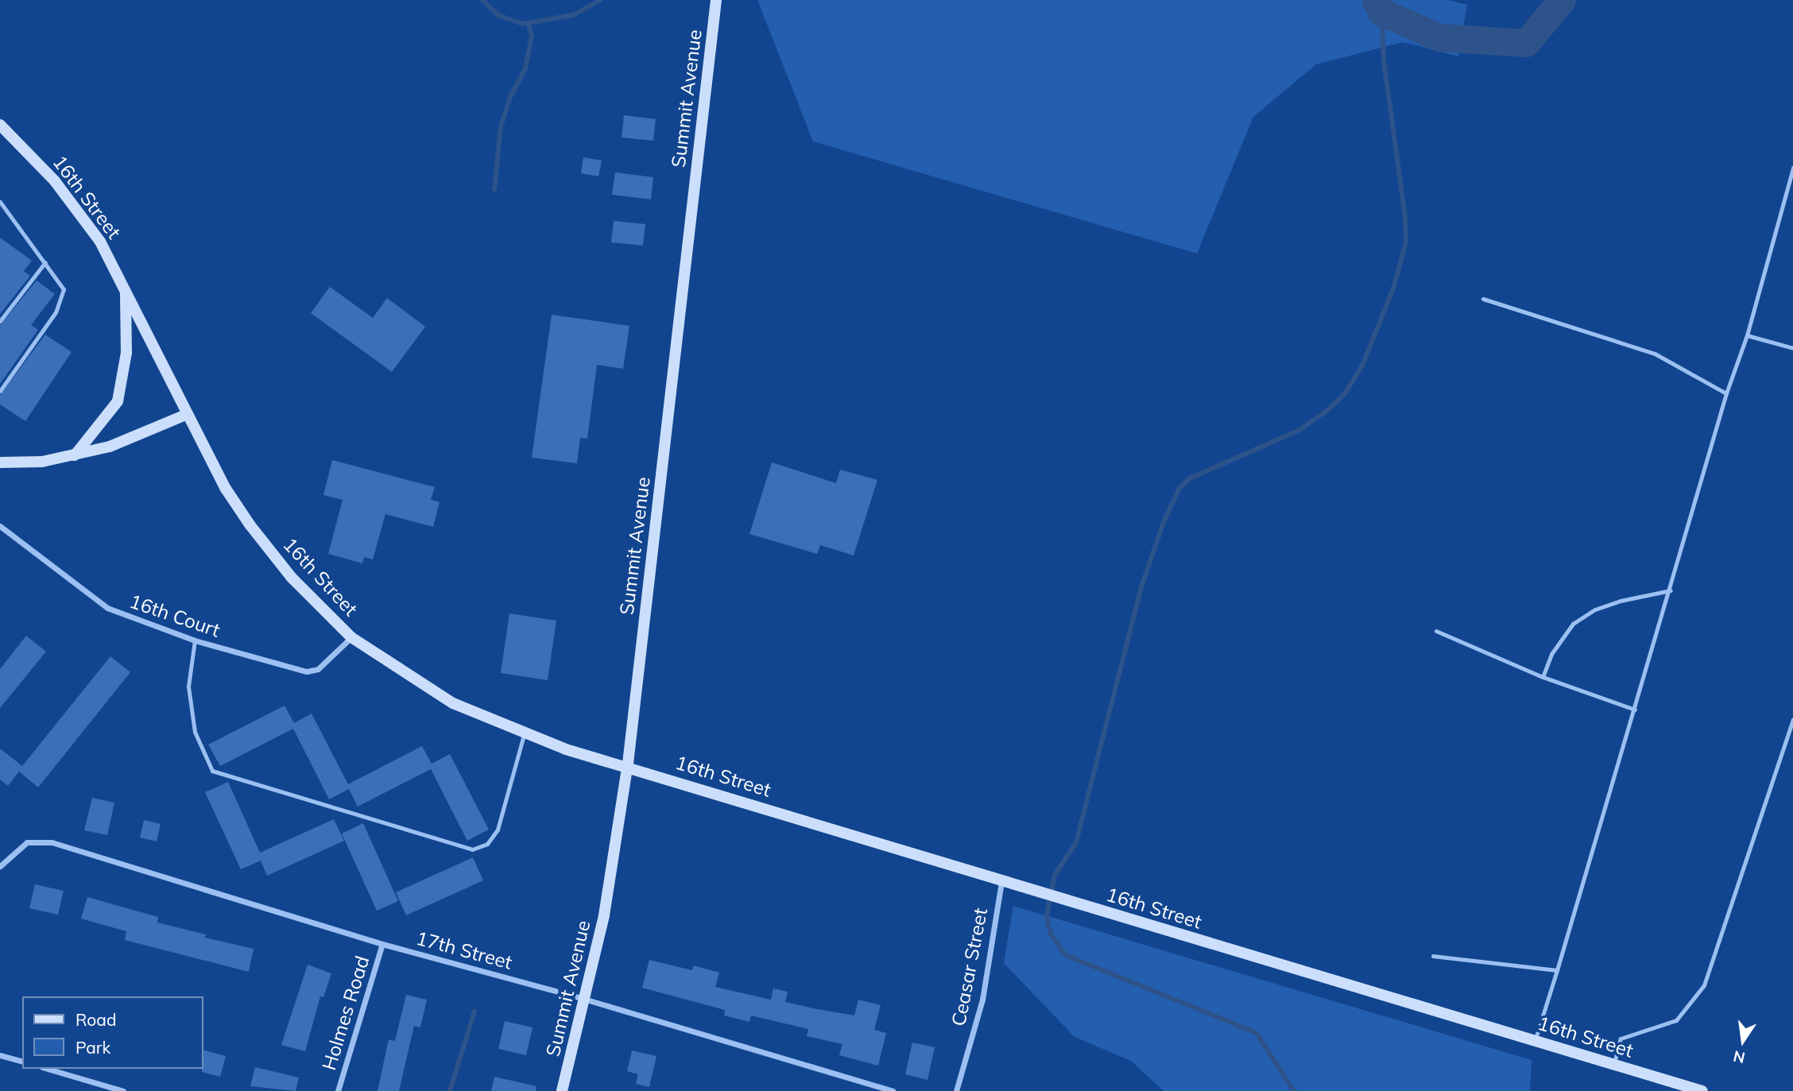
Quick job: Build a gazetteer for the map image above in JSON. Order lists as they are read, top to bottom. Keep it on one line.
{"streets":{"main road":["Summit Avenue","16th Street"],"street":["16th Court","17th Street","Ceasar Street","Holmes Road"]},"crossings":[["Summit Avenue","16th Street"],["Summit Avenue","17th Street"],["16th Street","16th Court"],["16th Street","Ceasar Street"],["17th Street","Holmes Road"]],"legend":["Road","Park"],"north":"bottom"}
